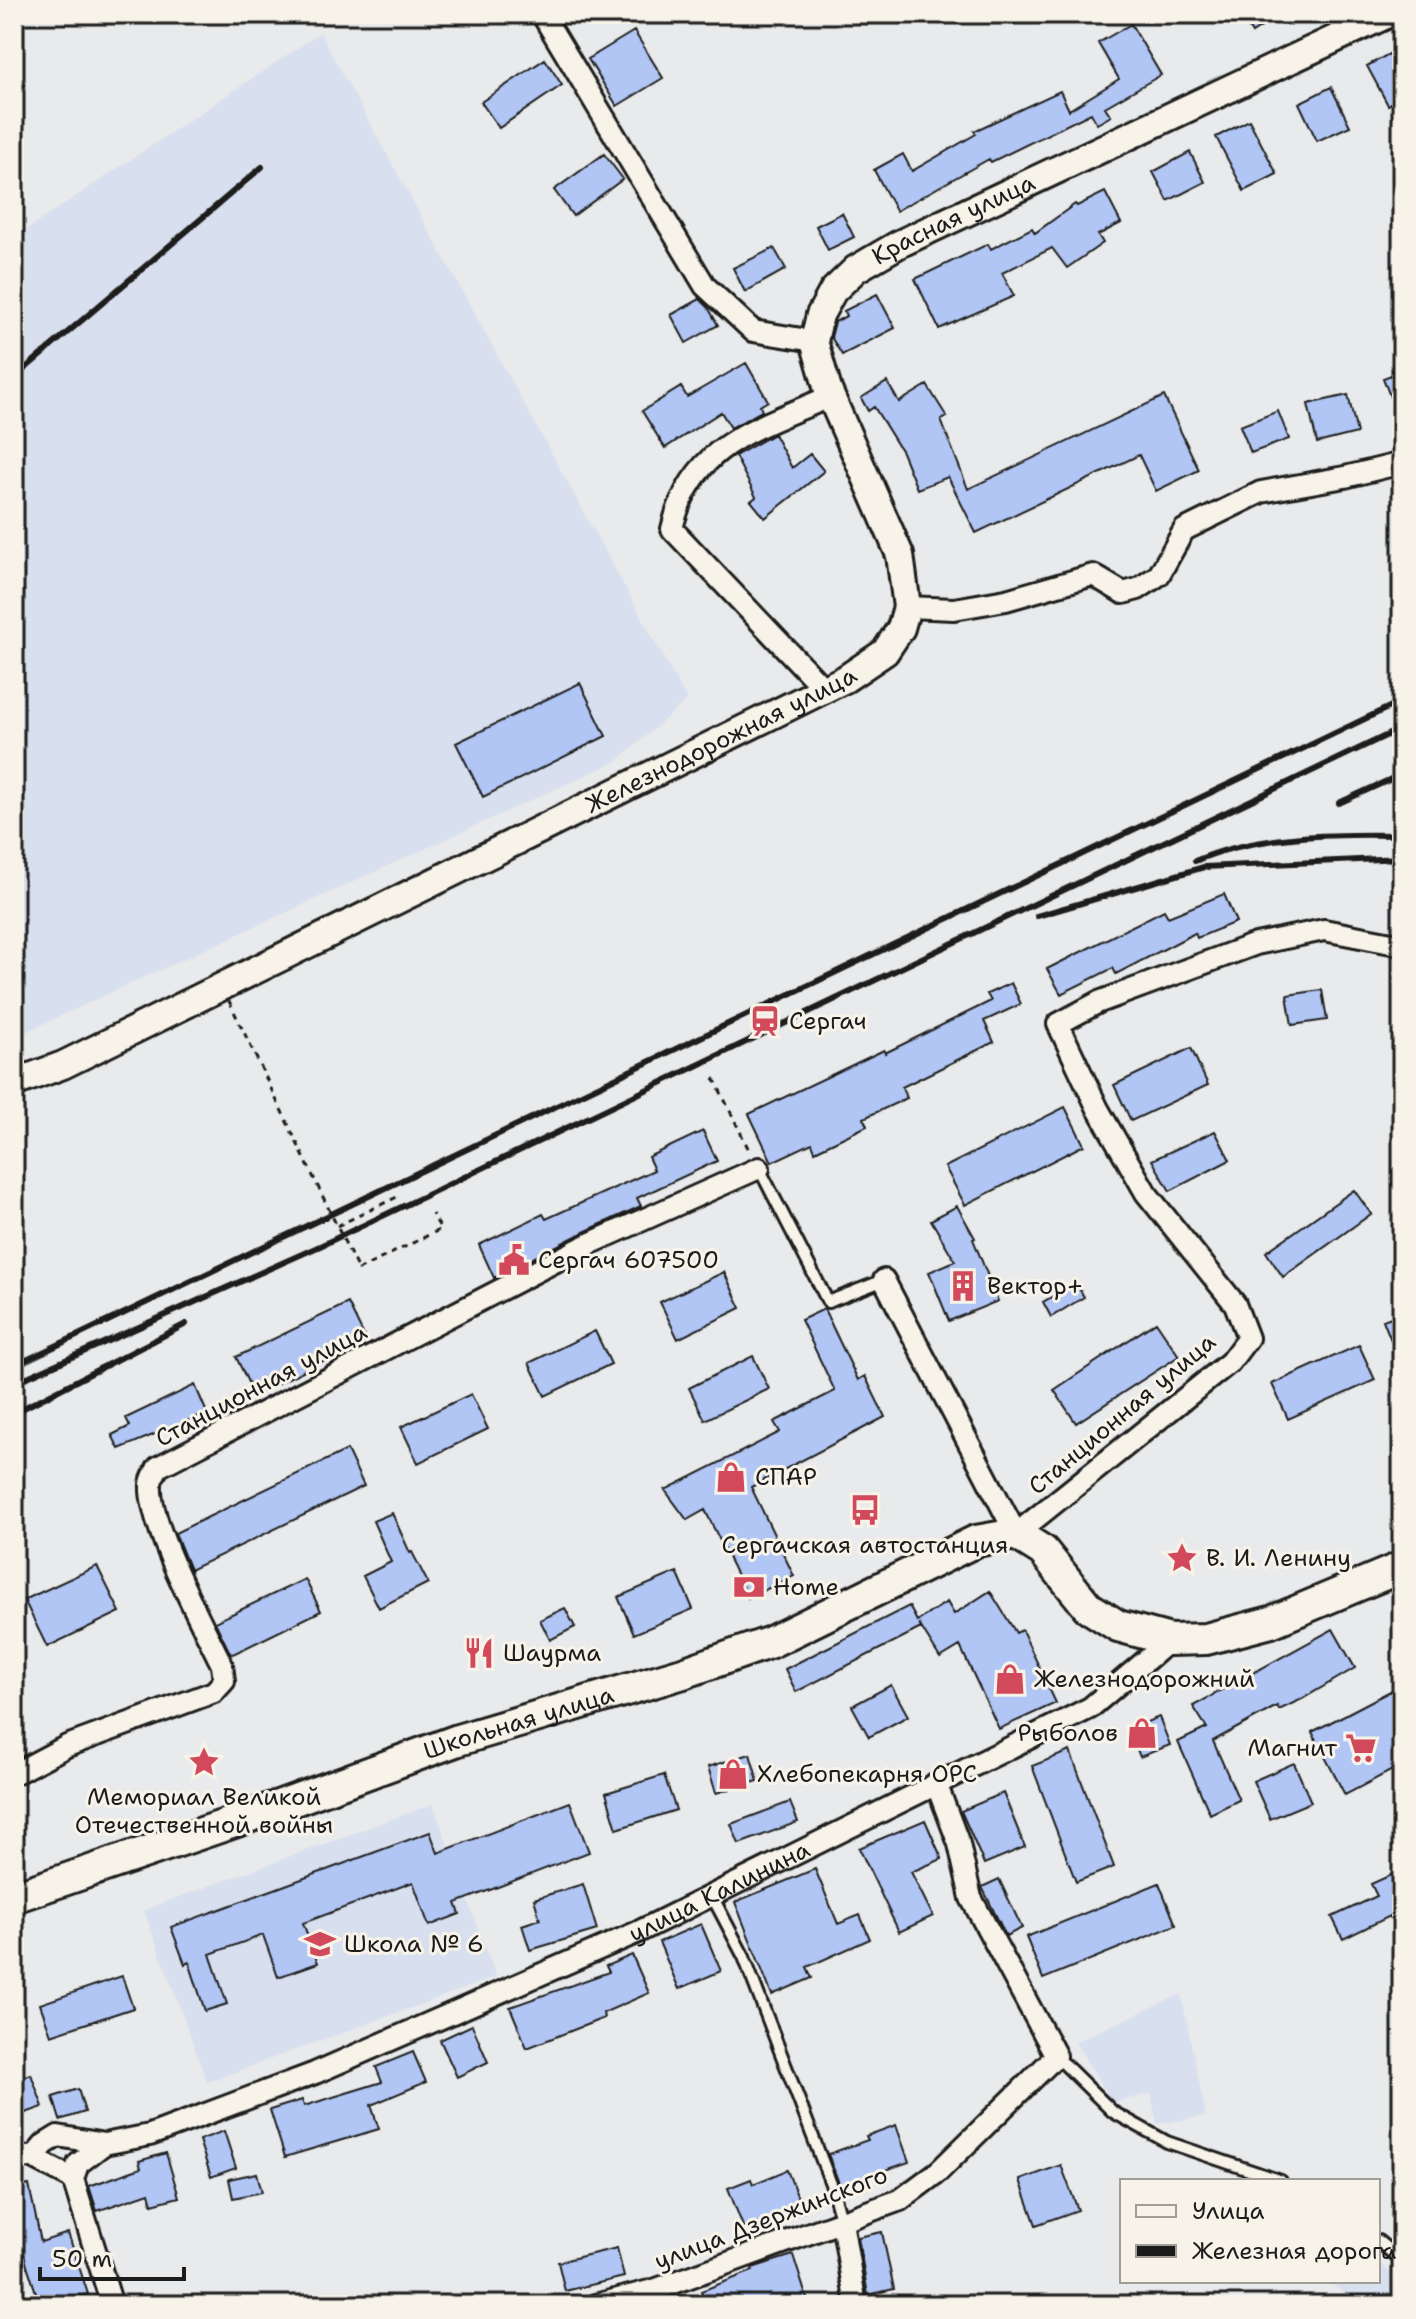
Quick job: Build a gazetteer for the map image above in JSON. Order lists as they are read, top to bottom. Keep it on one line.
{"streets":{"main road":["Школьная улица"],"street":["Красная улица","Железнодорожная улица","Станционная улица","улица Калинина","улица Дзержинского"]},"crossings":[["Станционная улица","Школьная улица"]],"places":{"station":["Сергач"],"public building":["Сергач 607500"],"building":["Вектор+"],"shop":["СПАР","Железнодорожний","Рыболов","Хлебопекарня ОРС"],"bus stop":["Сергачская автостанция"],"place":["В. И. Ленину","Мемориал Великой Отечественной войны"],"bank":["Home"],"restaurant":["Шаурма"],"supermarket":["Магнит"],"school or university":["Школа № 6"]},"legend":["Улица","Железная дорога"],"scale_bar":"50 m"}
